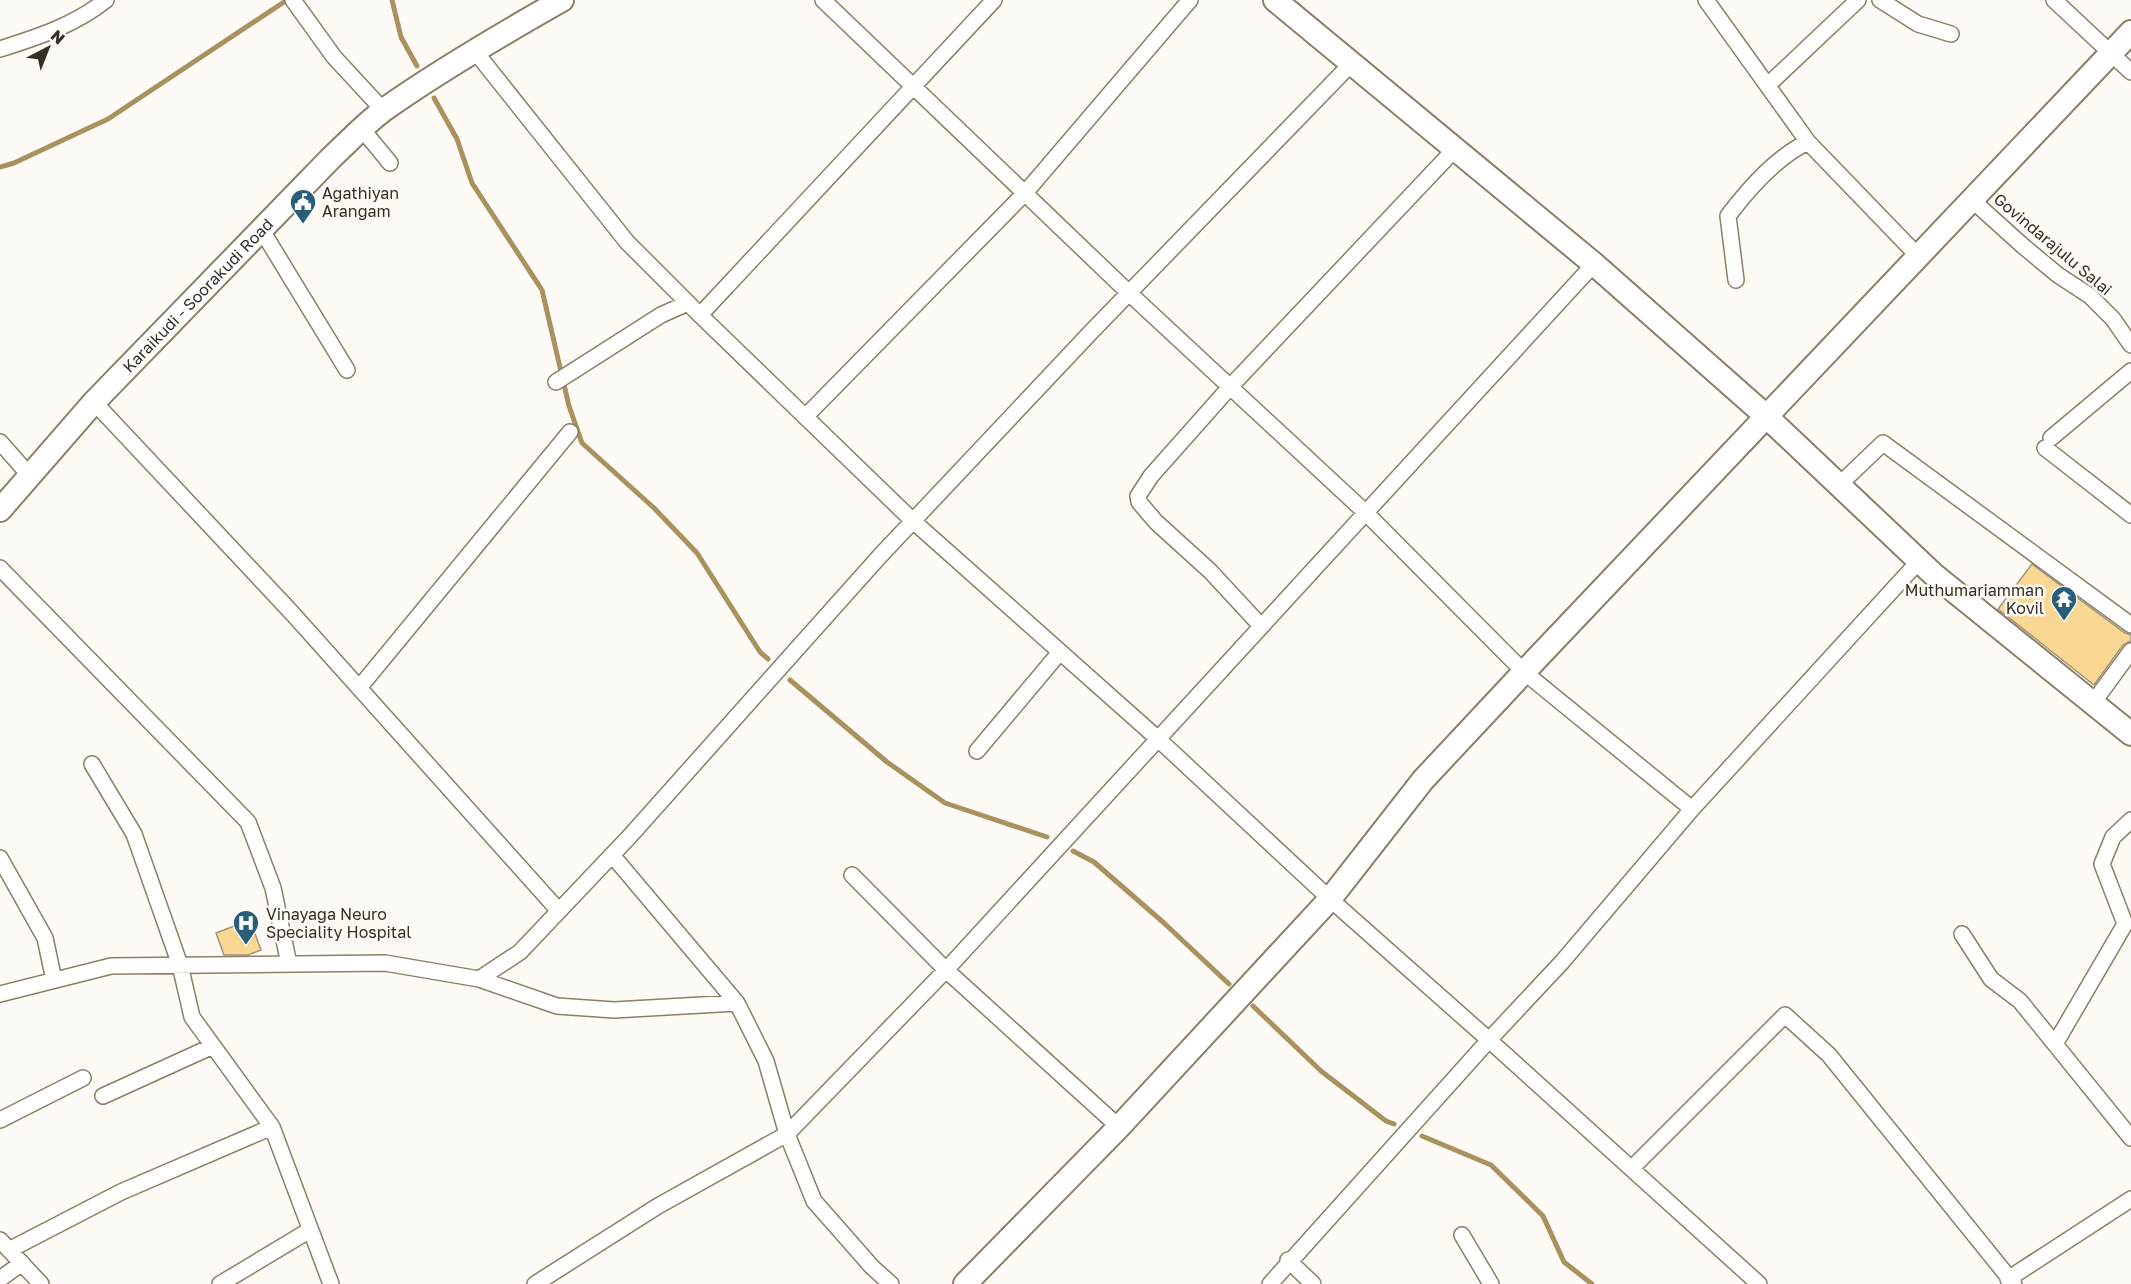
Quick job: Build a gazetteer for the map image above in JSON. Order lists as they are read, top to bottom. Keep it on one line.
{"streets":{"street":["Govindarajulu Salai","Karaikudi - Soorakudi Road"]},"places":{"public building":["Agathiyan Arangam"],"temple":["Muthumariamman Kovil"],"hospital":["Vinayaga Neuro Speciality Hospital"]},"north":"top right"}
